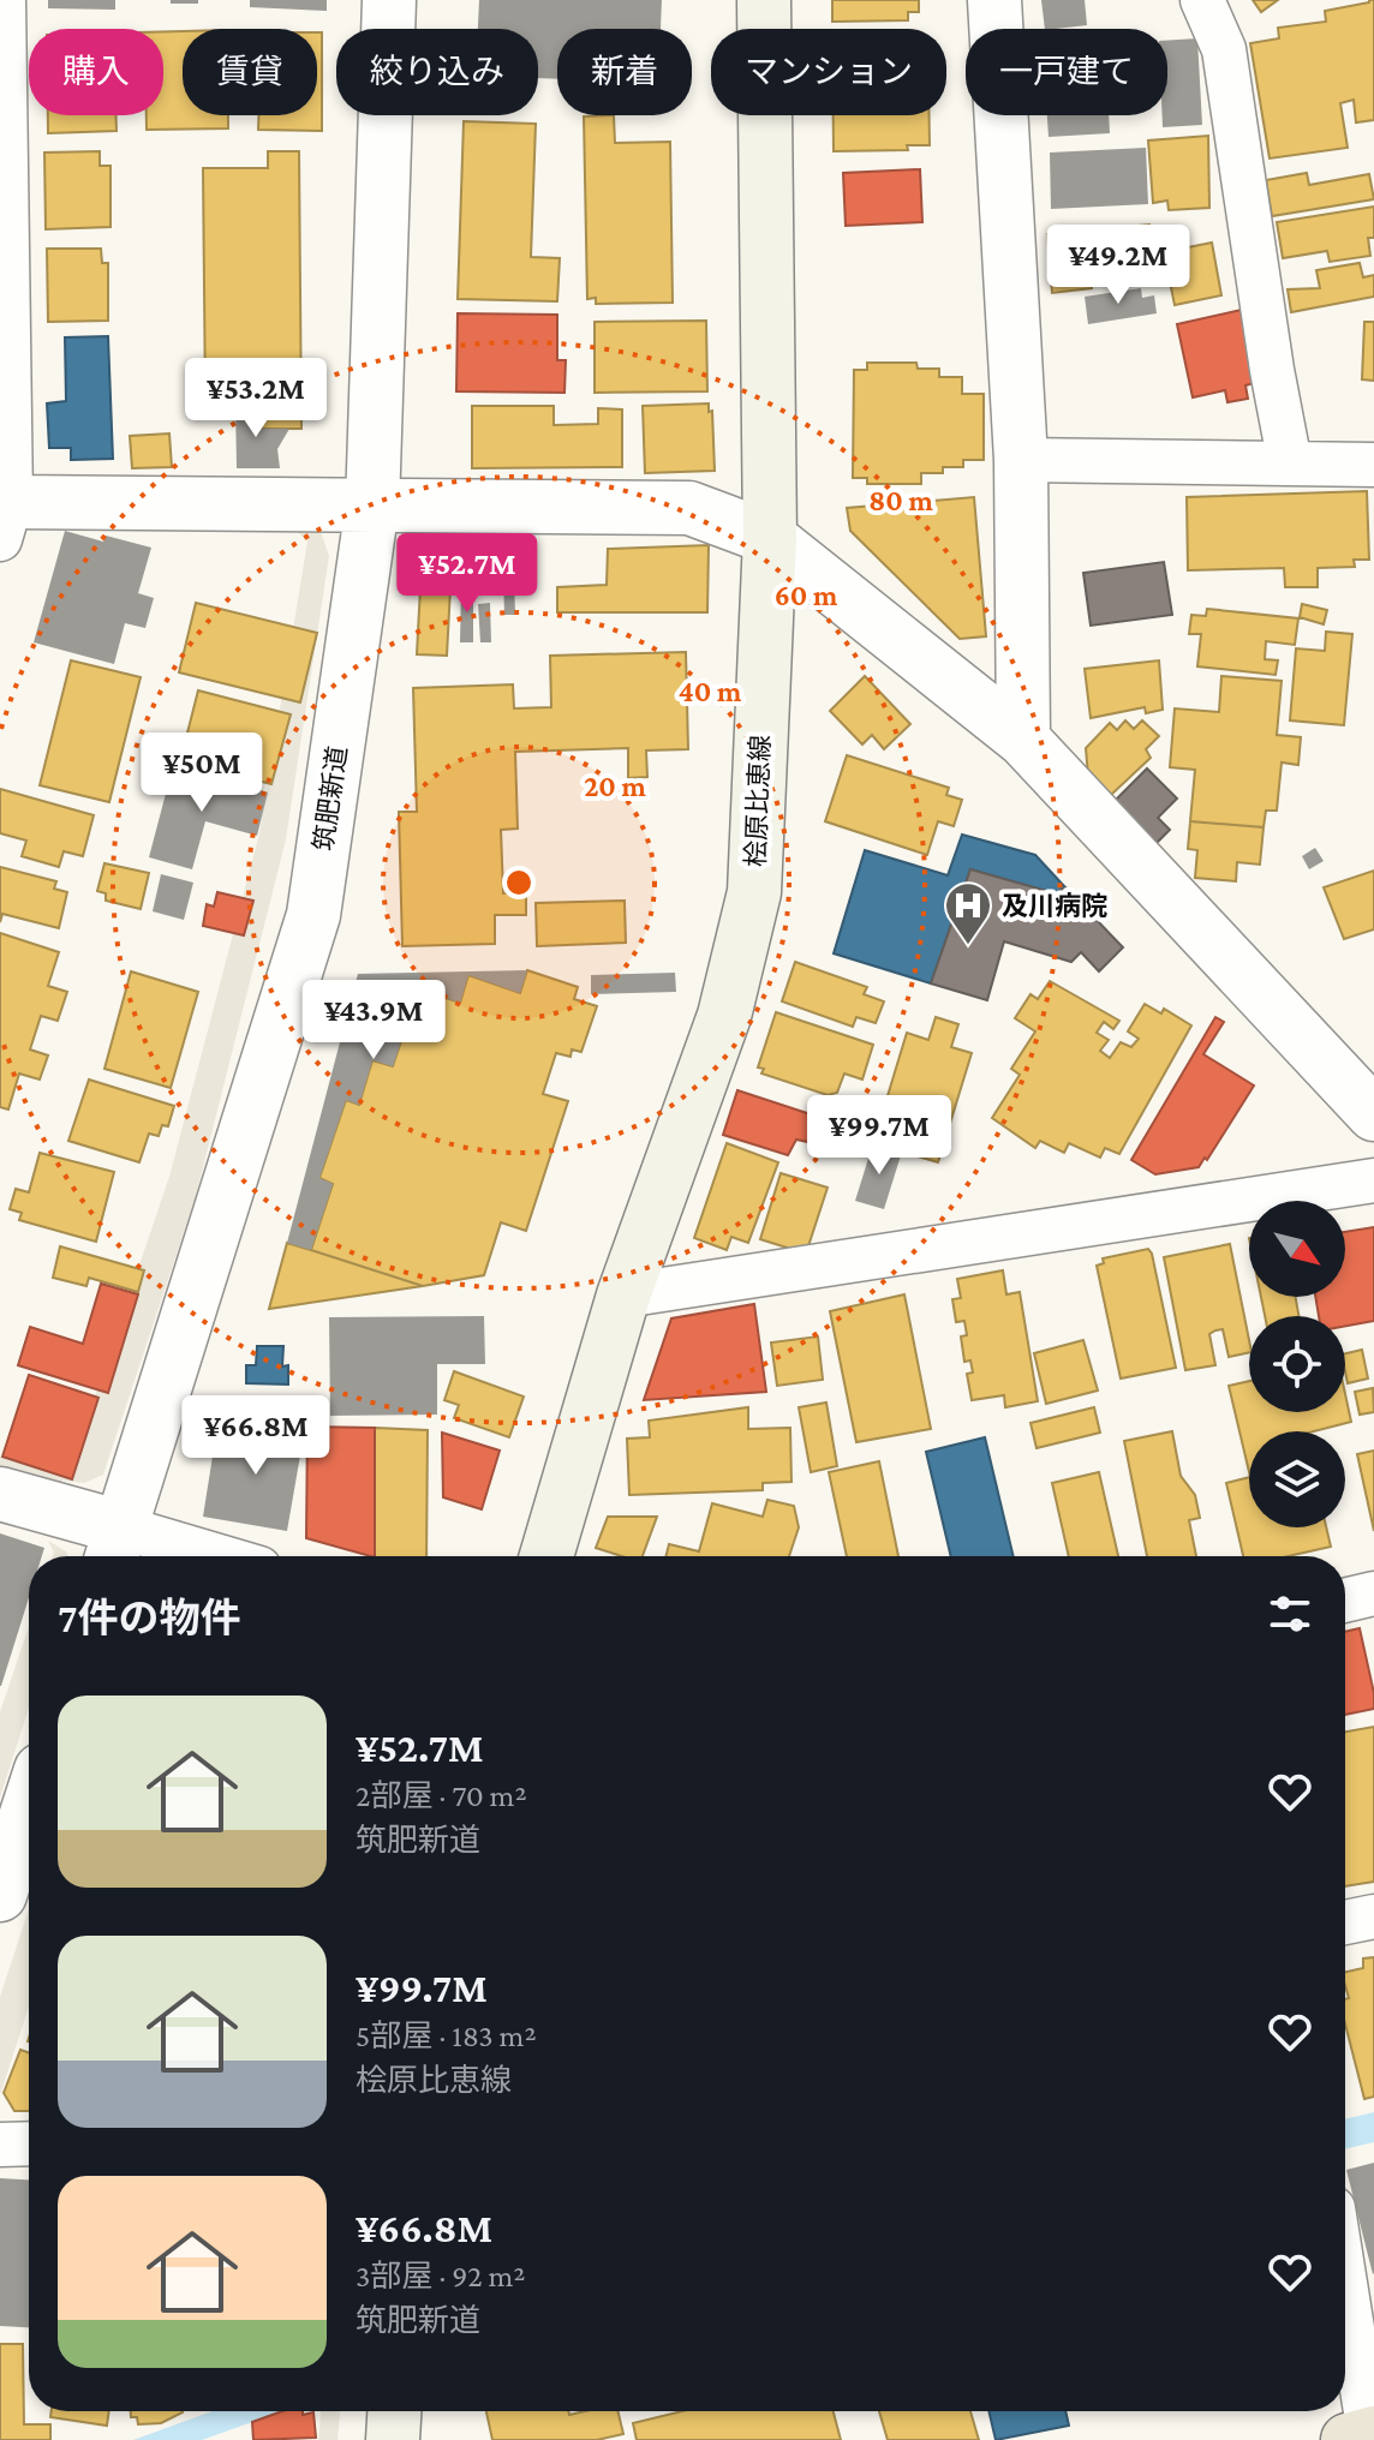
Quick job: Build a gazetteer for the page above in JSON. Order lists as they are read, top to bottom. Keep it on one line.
{"streets":{"main road":["桧原比恵線"],"street":["筑肥新道"]},"places":{"hospital":["及川病院"]},"north":"bottom right","page":{"chip":["購入","賃貸","絞り込み","新着","マンション","一戸建て"],"price":["¥49.2M","¥53.2M","¥52.7M","¥50M","¥43.9M","¥99.7M","¥66.8M"],"heading":"7件の物件","list":[{"name":"¥52.7M","note":"2部屋 · 70 m² · 筑肥新道"},{"name":"¥99.7M","note":"5部屋 · 183 m² · 桧原比恵線"},{"name":"¥66.8M","note":"3部屋 · 92 m² · 筑肥新道"}]},"rings":["80 m","60 m","40 m","20 m"]}
